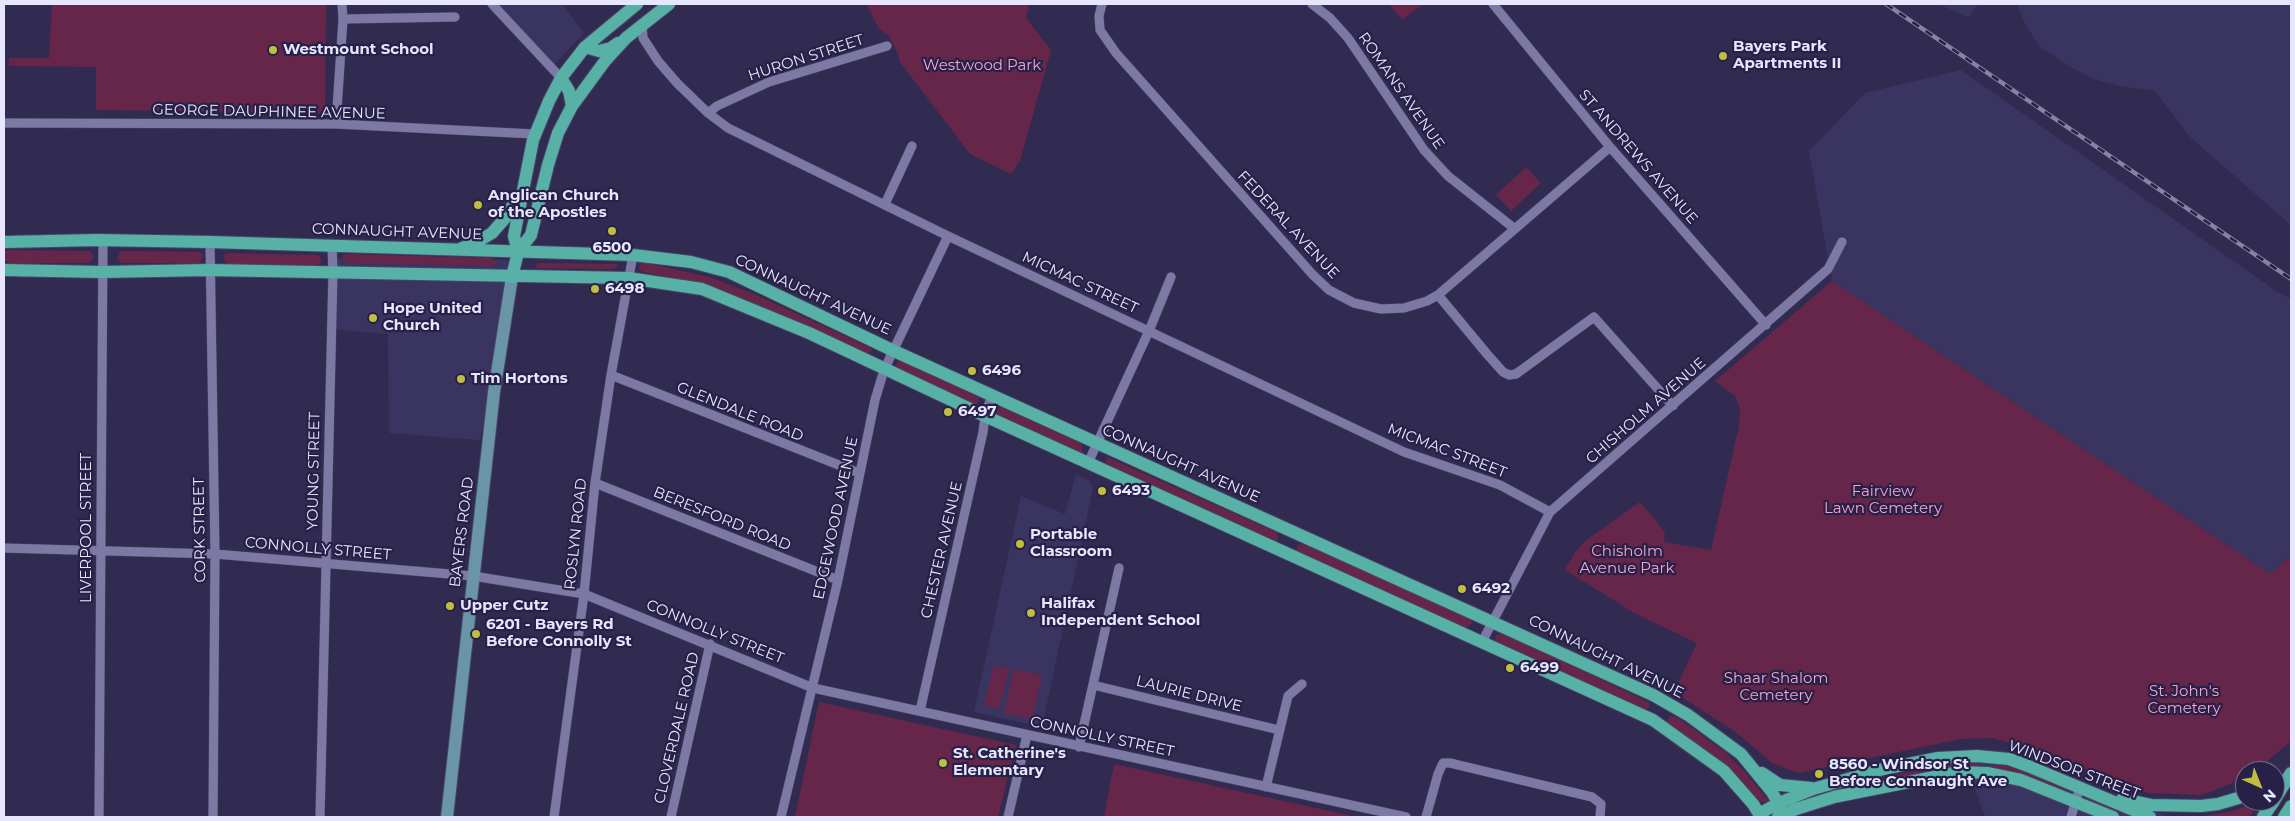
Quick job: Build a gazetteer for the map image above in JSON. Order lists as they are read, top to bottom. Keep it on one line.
{"streets":{"main road":["CONNAUGHT AVENUE","BAYERS ROAD","WINDSOR STREET"],"street":["HURON STREET","ROMANS AVENUE","GEORGE DAUPHINEE AVENUE","ST ANDREWS AVENUE","FEDERAL AVENUE","MICMAC STREET","CHISHOLM AVENUE","GLENDALE ROAD","YOUNG STREET","EDGEWOOD AVENUE","BERESFORD ROAD","LIVERPOOL STREET","CORK STREET","ROSLYN ROAD","CONNOLLY STREET","CHESTER AVENUE","LAURIE DRIVE","CLOVERDALE ROAD"]},"crossings":[["HURON STREET","MICMAC STREET"],["ROMANS AVENUE","FEDERAL AVENUE"],["GEORGE DAUPHINEE AVENUE","BAYERS ROAD"],["ST ANDREWS AVENUE","FEDERAL AVENUE"],["ST ANDREWS AVENUE","CHISHOLM AVENUE"],["CONNAUGHT AVENUE","CHISHOLM AVENUE"],["CONNAUGHT AVENUE","YOUNG STREET"],["CONNAUGHT AVENUE","EDGEWOOD AVENUE"],["CONNAUGHT AVENUE","LIVERPOOL STREET"],["CONNAUGHT AVENUE","CORK STREET"],["CONNAUGHT AVENUE","BAYERS ROAD"],["CONNAUGHT AVENUE","ROSLYN ROAD"],["CONNAUGHT AVENUE","CHESTER AVENUE"],["CONNAUGHT AVENUE","WINDSOR STREET"],["MICMAC STREET","CHISHOLM AVENUE"],["MICMAC STREET","EDGEWOOD AVENUE"],["MICMAC STREET","BAYERS ROAD"],["GLENDALE ROAD","EDGEWOOD AVENUE"],["GLENDALE ROAD","ROSLYN ROAD"],["YOUNG STREET","CONNOLLY STREET"],["EDGEWOOD AVENUE","BERESFORD ROAD"],["EDGEWOOD AVENUE","CONNOLLY STREET"],["BERESFORD ROAD","ROSLYN ROAD"],["LIVERPOOL STREET","CONNOLLY STREET"],["CORK STREET","CONNOLLY STREET"],["BAYERS ROAD","CONNOLLY STREET"],["ROSLYN ROAD","CONNOLLY STREET"],["CONNOLLY STREET","CHESTER AVENUE"],["CONNOLLY STREET","CLOVERDALE ROAD"]],"parks":["Westwood Park","Fairview Lawn Cemetery","Chisholm Avenue Park","Shaar Shalom Cemetery","St. John's Cemetery"],"places":["Westmount School","Bayers Park Apartments II","Anglican Church of the Apostles","6500","6498","Hope United Church","6496","Tim Hortons","6497","6493","Portable Classroom","6492","Upper Cutz","Halifax Independent School","6201 - Bayers Rd Before Connolly St","6499","St. Catherine's Elementary","8560 - Windsor St Before Connaught Ave"],"north":"bottom right"}
